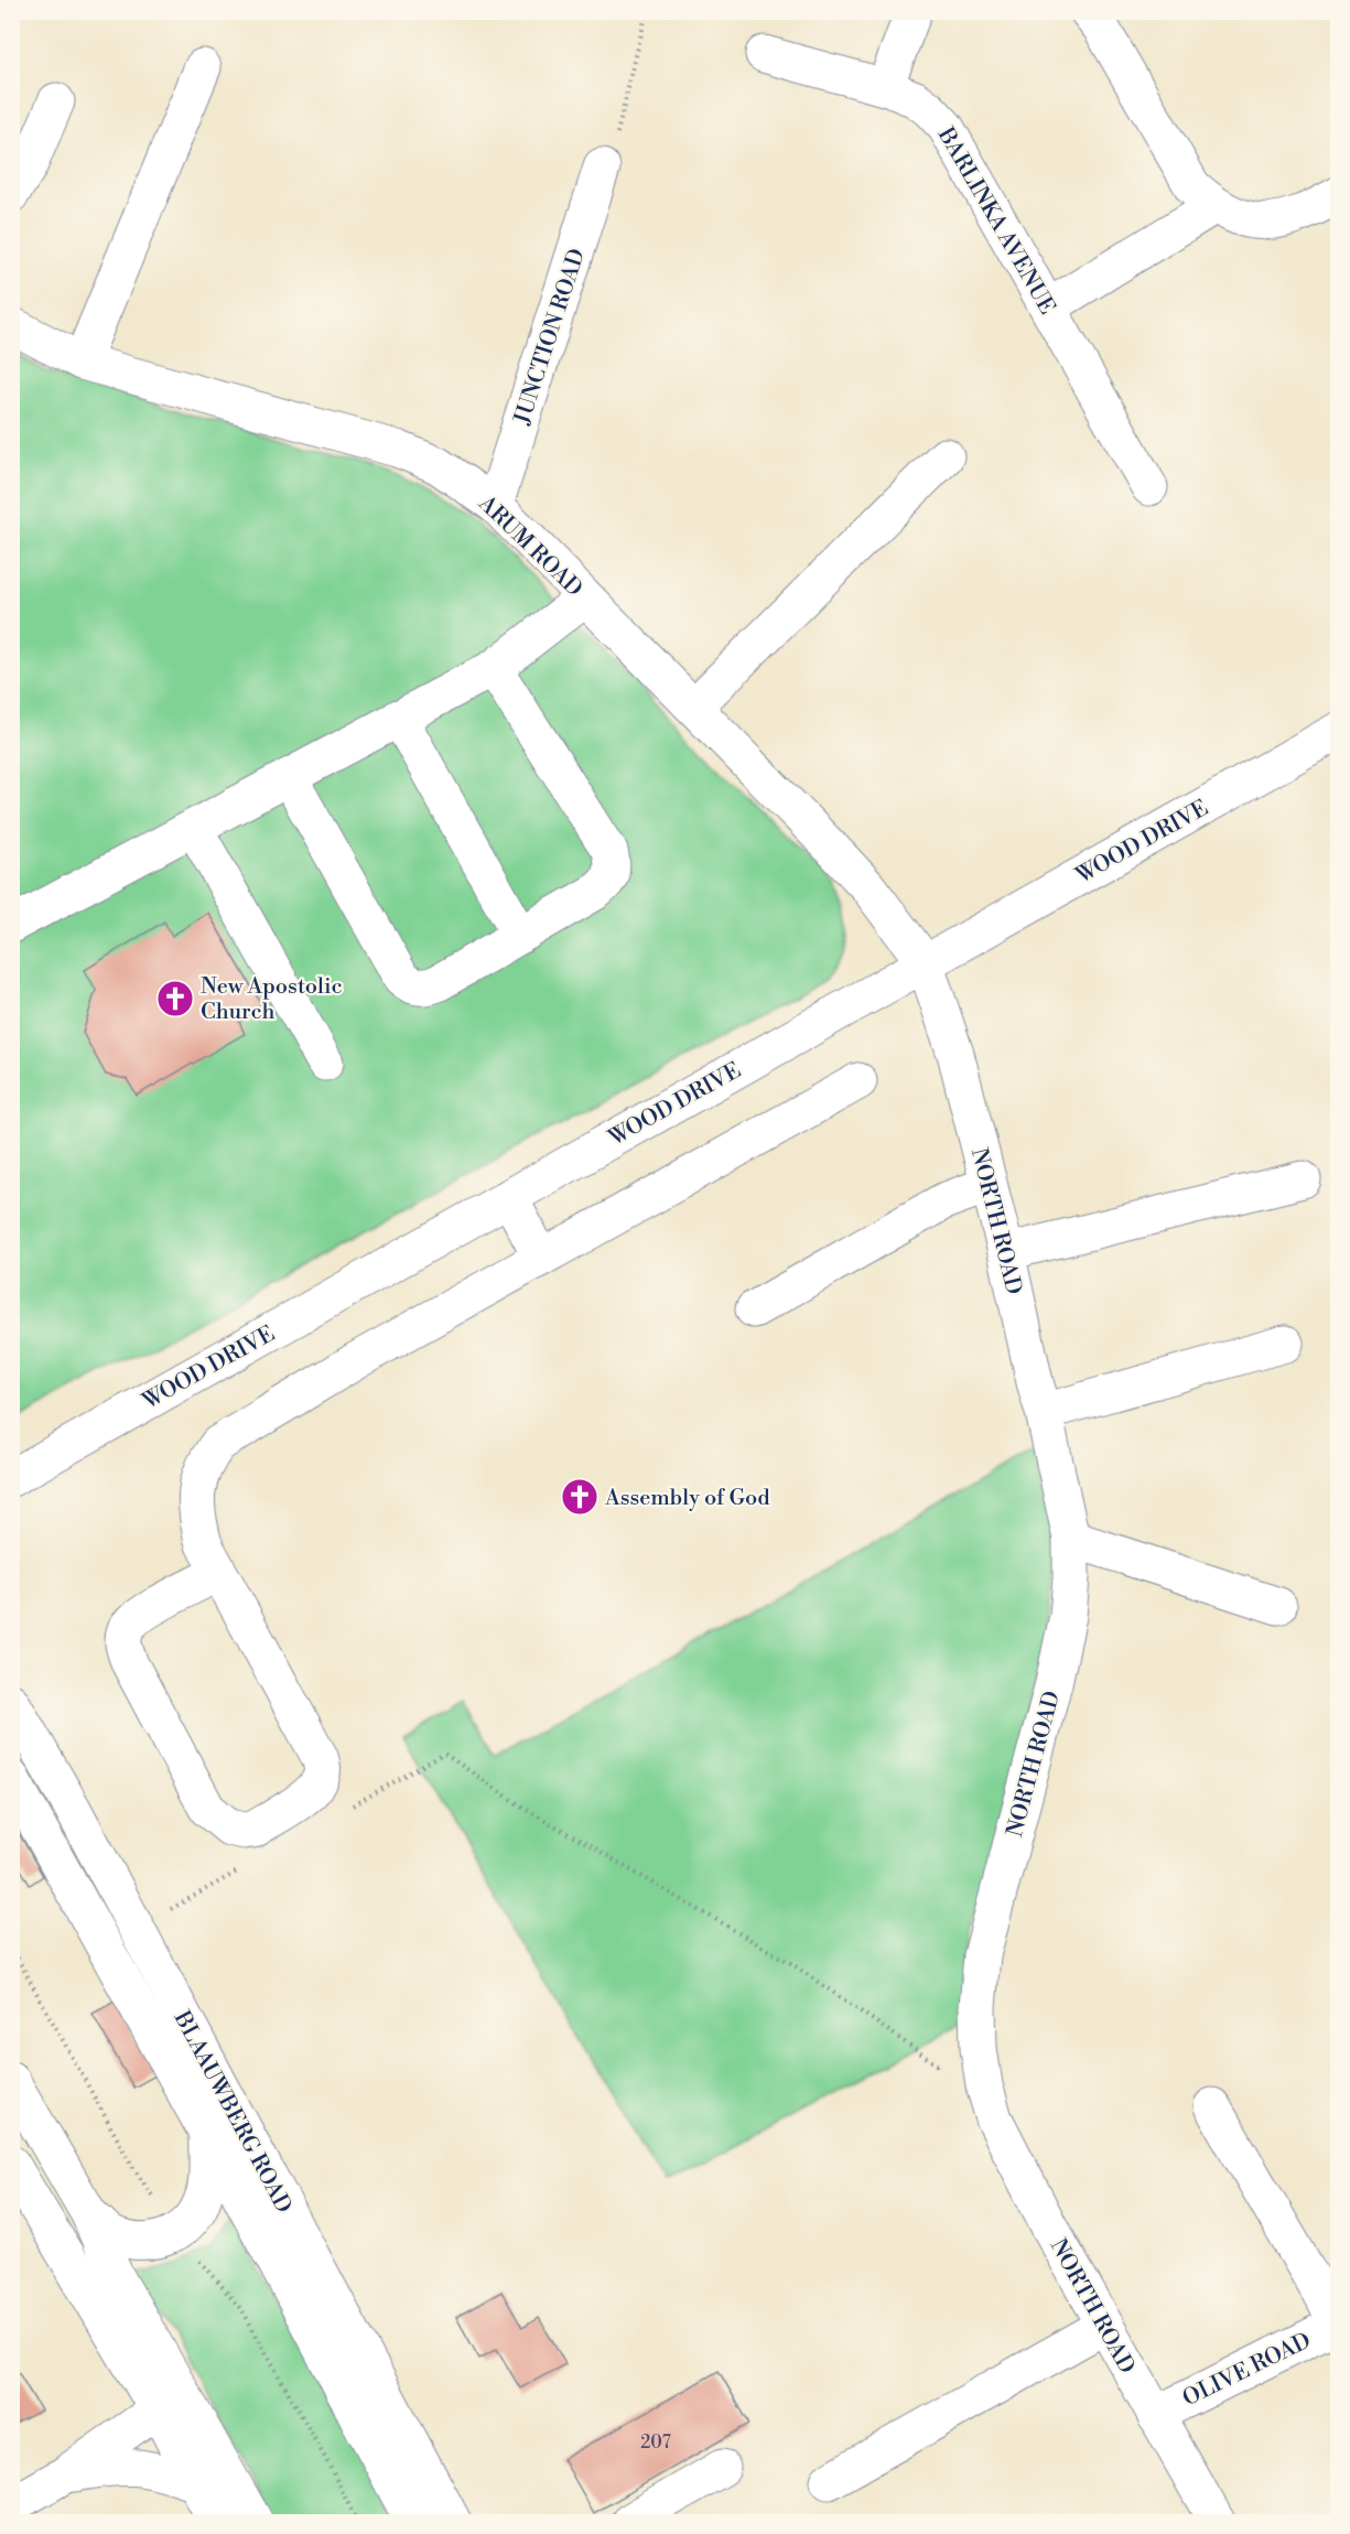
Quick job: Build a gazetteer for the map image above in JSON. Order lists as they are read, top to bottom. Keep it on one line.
{"streets":{"street":["BARLINKA AVENUE","JUNCTION ROAD","ARUM ROAD","WOOD DRIVE","NORTH ROAD","BLAAUWBERG ROAD","OLIVE ROAD"]},"crossings":[["JUNCTION ROAD","ARUM ROAD"],["ARUM ROAD","WOOD DRIVE"],["ARUM ROAD","NORTH ROAD"],["WOOD DRIVE","NORTH ROAD"],["NORTH ROAD","OLIVE ROAD"]],"places":{"church":["New Apostolic Church","Assembly of God"]},"house_numbers":["207"]}
